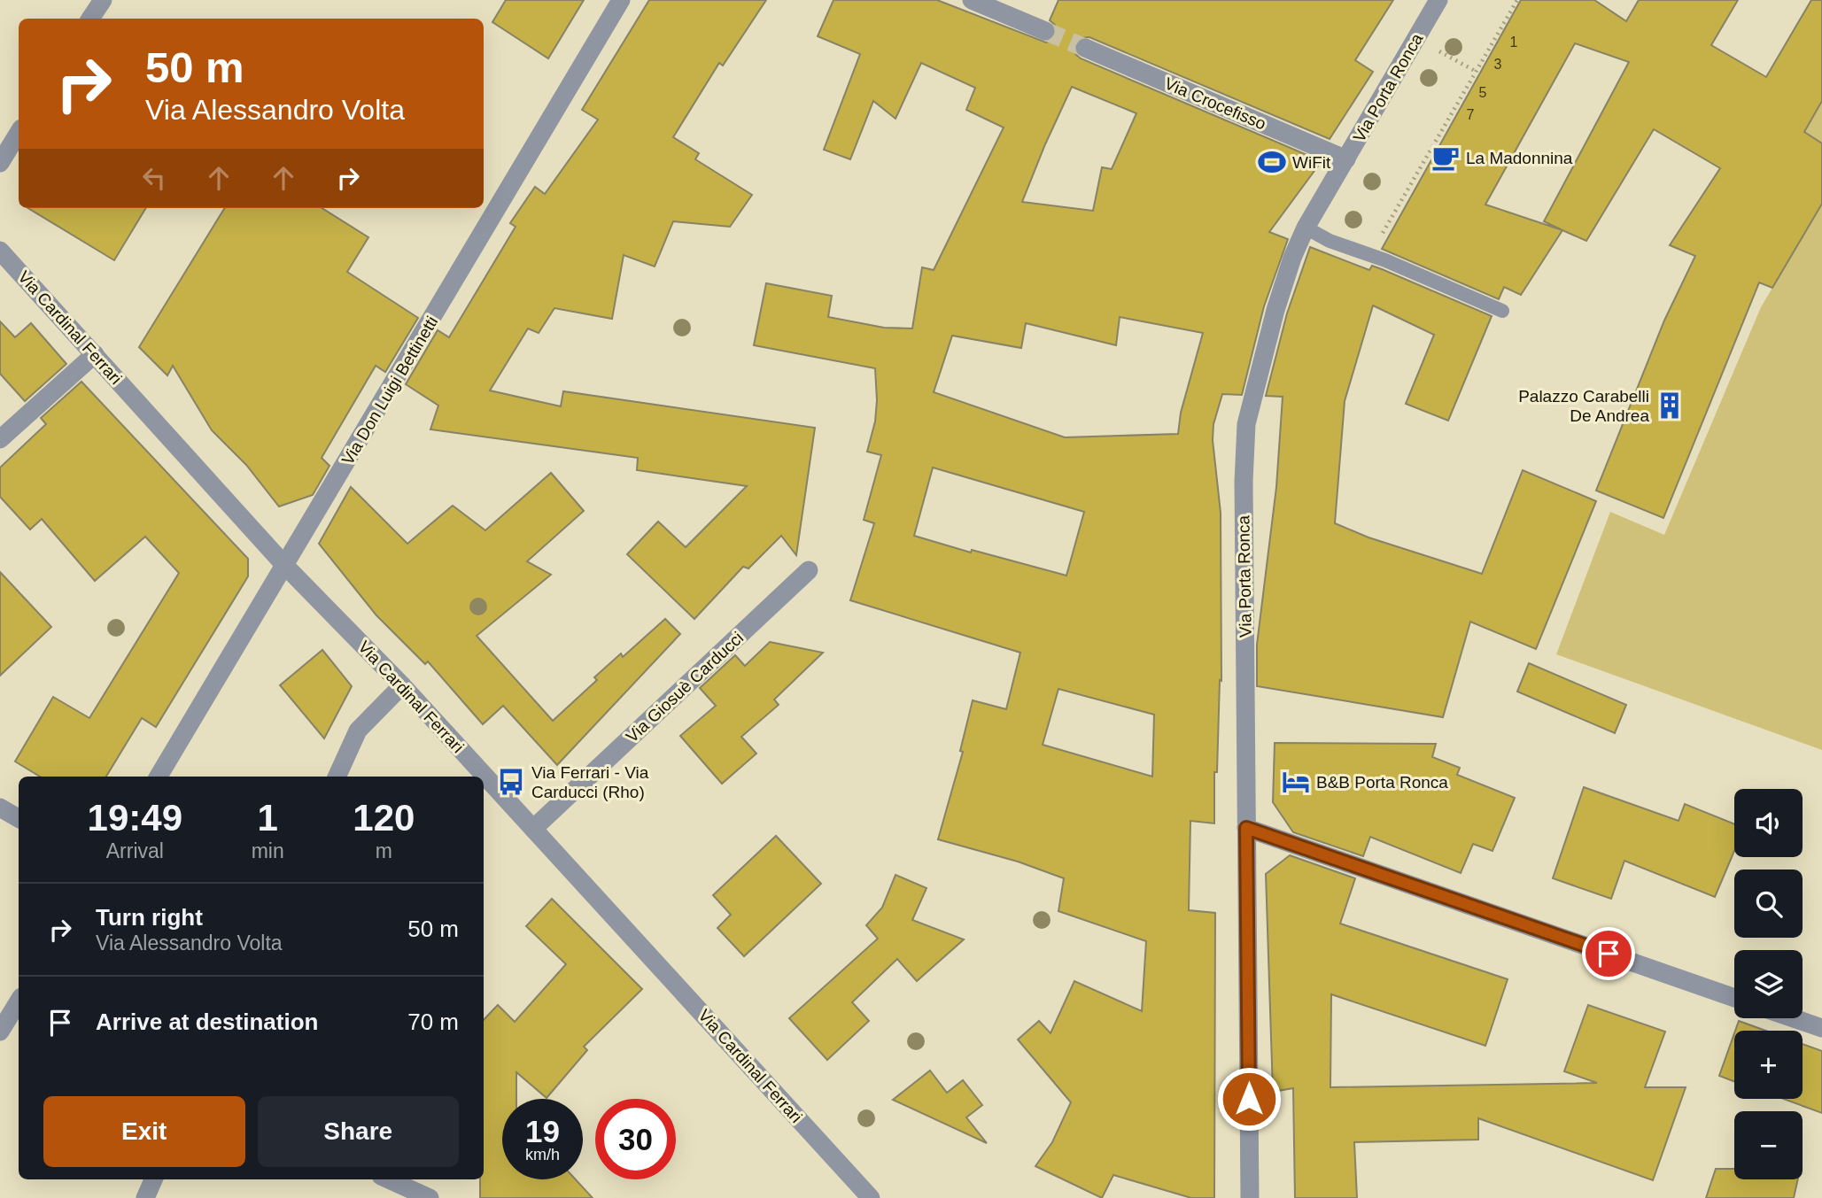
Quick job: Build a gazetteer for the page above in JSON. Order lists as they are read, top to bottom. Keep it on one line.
{"streets":{"street":["Via Porta Ronca","Via Crocefisso","Via Cardinal Ferrari","Via Don Luigi Bettinetti","Via Giosuè Carducci"]},"crossings":[["Via Porta Ronca","Via Crocefisso"],["Via Cardinal Ferrari","Via Don Luigi Bettinetti"],["Via Cardinal Ferrari","Via Giosuè Carducci"]],"places":{"cafe":["La Madonnina"],"sports":["WiFit"],"building":["Palazzo Carabelli De Andrea"],"bus stop":["Via Ferrari - Via Carducci (Rho)"],"hotel":["B&B Porta Ronca"]},"house_numbers":["1","3","5","7"],"page":{"turn":["50 m","Via Alessandro Volta"],"eta":["19:49","Arrival","1","min","120","m"],"map_buttons":["+","−"],"list":[{"name":"Turn right","note":"Via Alessandro Volta","value":"50 m"},{"name":"Arrive at destination","value":"70 m"}],"buttons":["Exit","Share"],"speed":"19 km/h","limit":"30"}}
